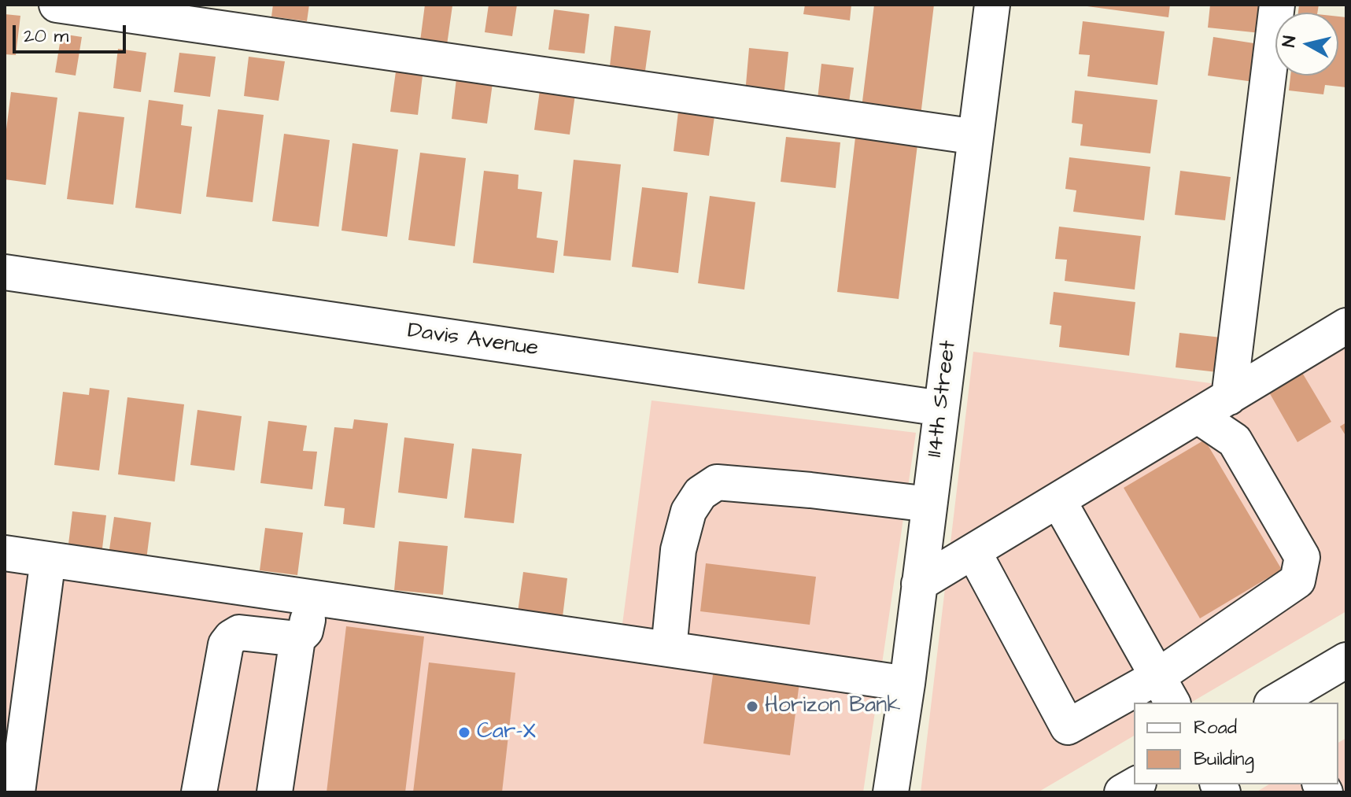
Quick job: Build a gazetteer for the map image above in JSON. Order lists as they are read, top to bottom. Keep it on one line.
{"streets":{"street":["Davis Avenue","114th Street"]},"crossings":[["Davis Avenue","114th Street"]],"places":["Horizon Bank","Car-X"],"legend":["Road","Building"],"scale_bar":"20 m","north":"left"}
